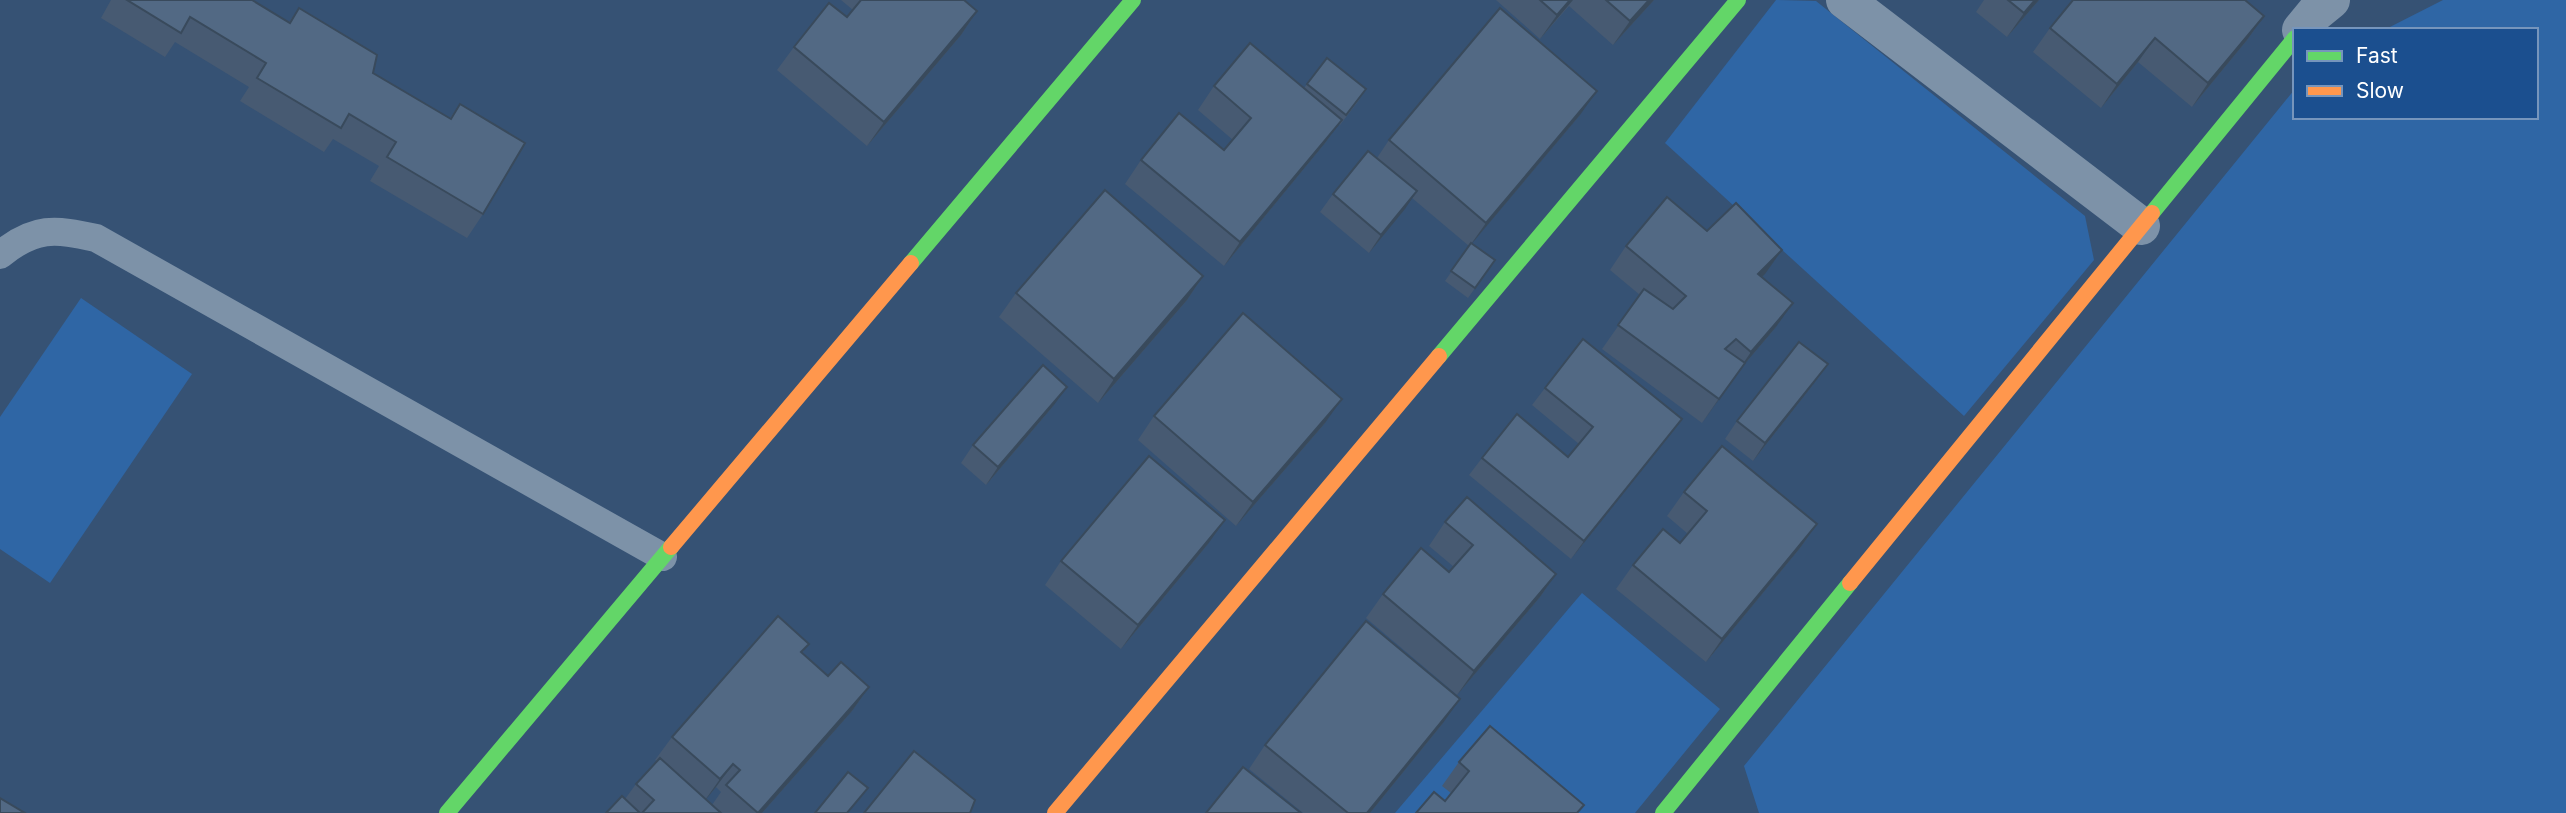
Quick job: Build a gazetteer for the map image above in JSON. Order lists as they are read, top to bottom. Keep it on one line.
{"legend":["Fast","Slow"]}
